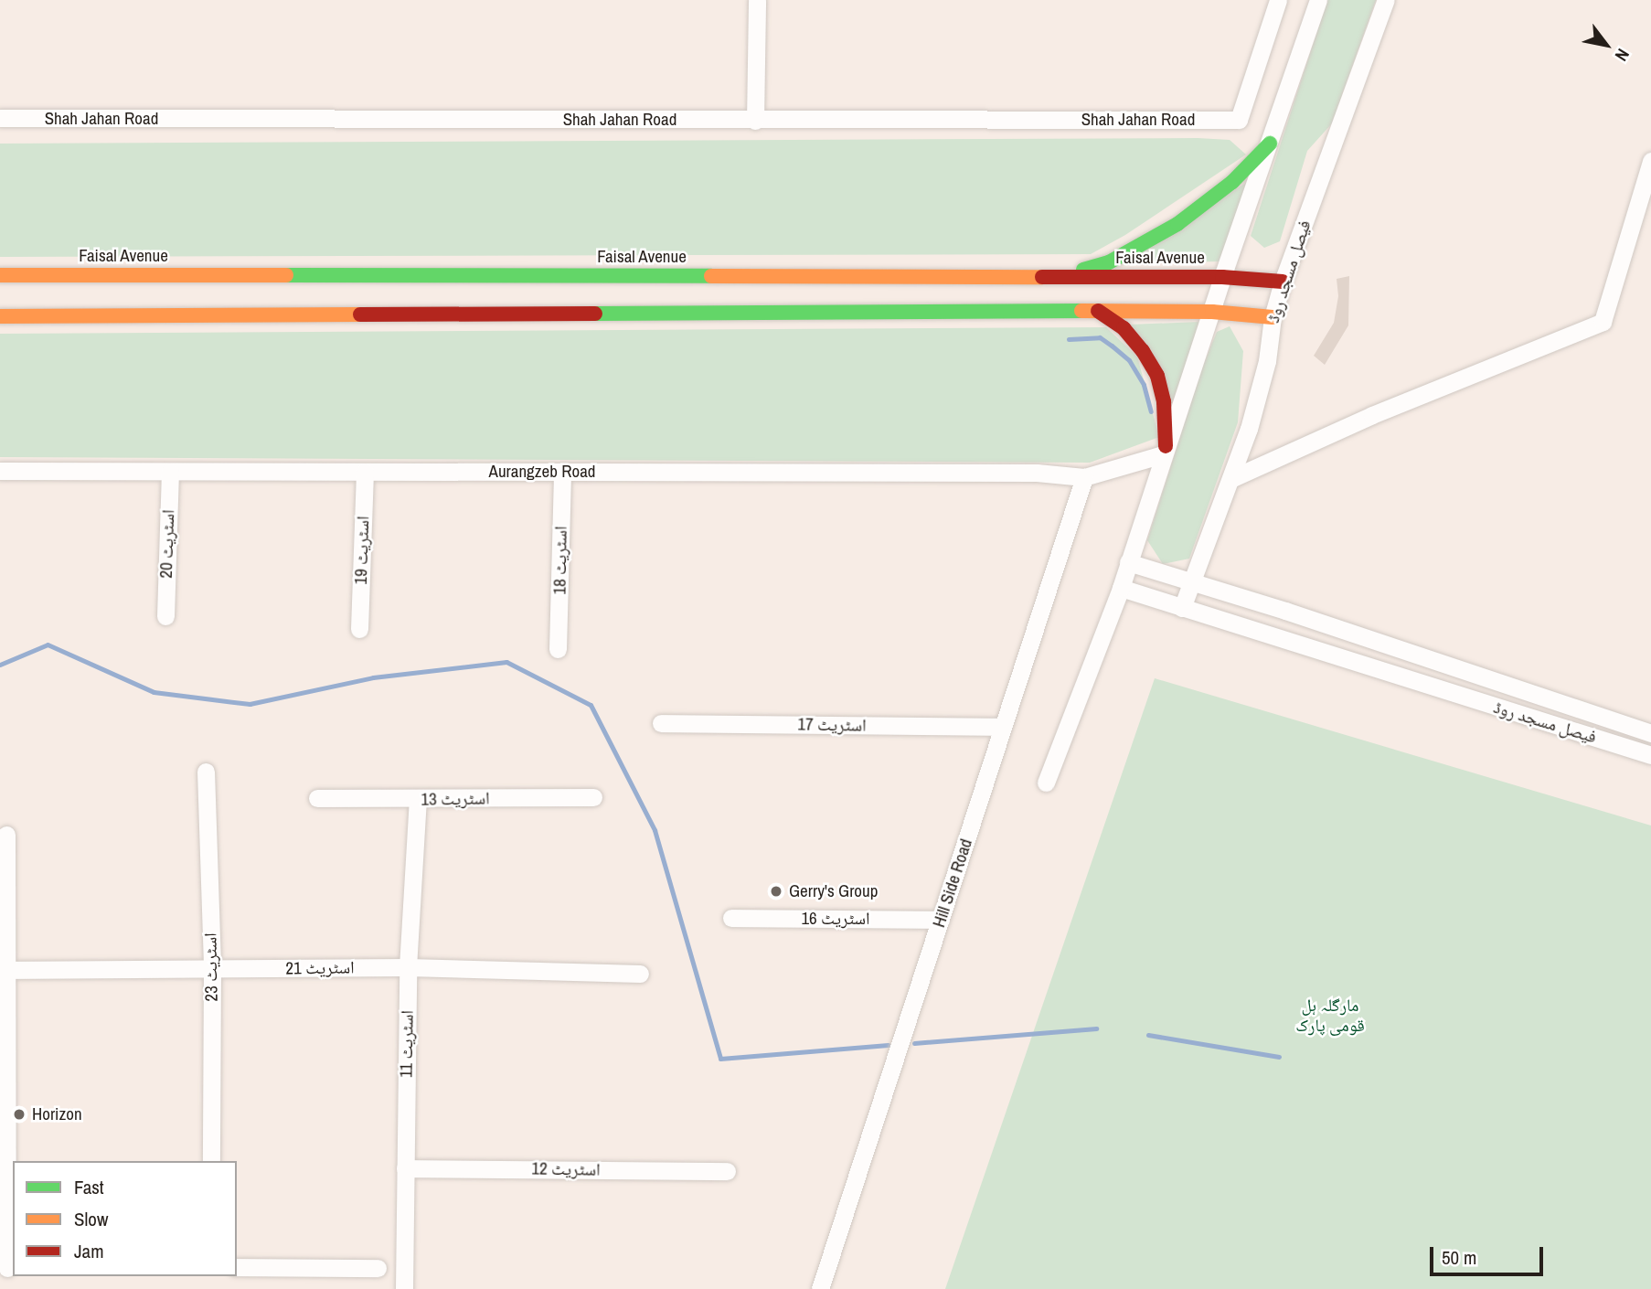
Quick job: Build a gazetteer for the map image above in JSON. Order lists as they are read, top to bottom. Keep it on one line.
{"streets":{"main road":["Faisal Avenue"],"street":["Shah Jahan Road","فیصل مسجد روڈ","Aurangzeb Road","اسٹریٹ 20","اسٹریٹ 19","اسٹریٹ 18","اسٹریٹ 17","اسٹریٹ 13","Hill Side Road","اسٹریٹ 16","اسٹریٹ 23","اسٹریٹ 21","اسٹریٹ 11","اسٹریٹ 12"]},"crossings":[["Faisal Avenue","فیصل مسجد روڈ"],["Aurangzeb Road","اسٹریٹ 20"],["Aurangzeb Road","اسٹریٹ 19"],["Aurangzeb Road","اسٹریٹ 18"],["Aurangzeb Road","Hill Side Road"],["اسٹریٹ 17","Hill Side Road"],["اسٹریٹ 13","اسٹریٹ 11"],["Hill Side Road","اسٹریٹ 16"],["اسٹریٹ 23","اسٹریٹ 21"],["اسٹریٹ 21","اسٹریٹ 11"],["اسٹریٹ 11","اسٹریٹ 12"]],"parks":["مارگلہ ہل قومی پارک"],"places":["Gerry's Group","Horizon"],"legend":["Fast","Slow","Jam"],"scale_bar":"50 m","north":"bottom right"}
